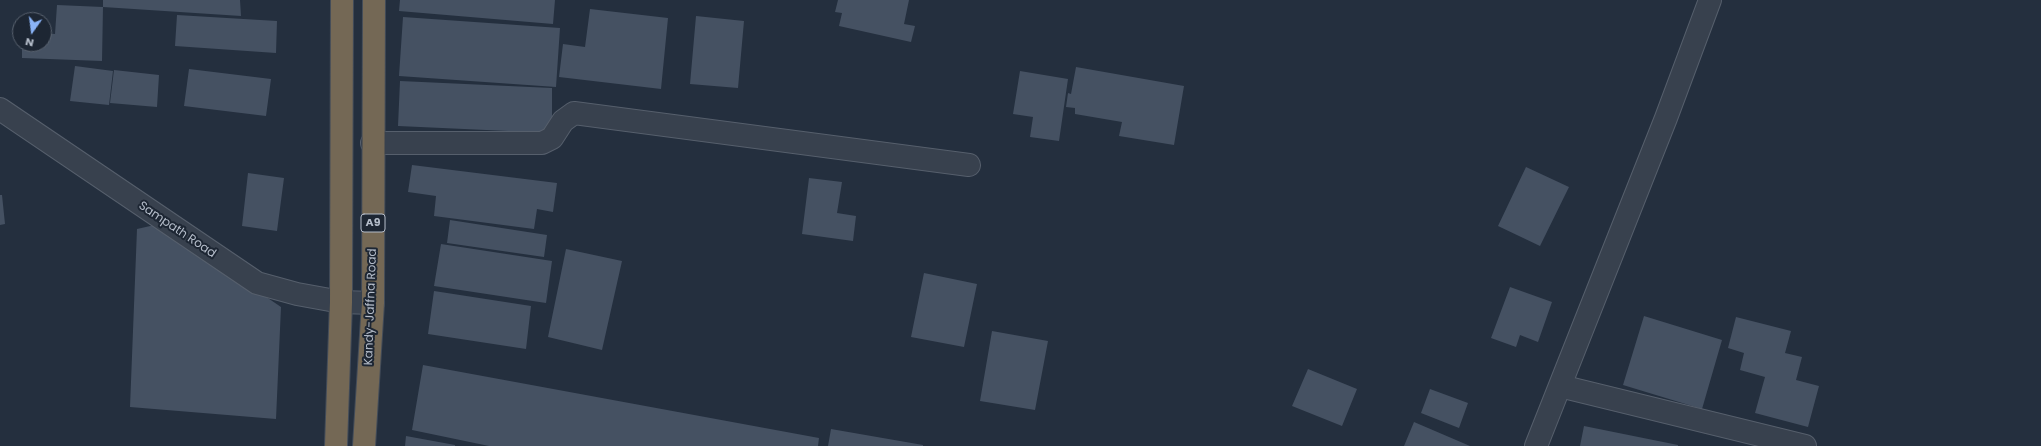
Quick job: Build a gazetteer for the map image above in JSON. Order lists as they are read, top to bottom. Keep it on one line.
{"streets":{"highway":["A9","Kandy-Jaffna Road"],"street":["Sampath Road"]},"crossings":[["Sampath Road","Kandy-Jaffna Road"]],"north":"bottom"}
